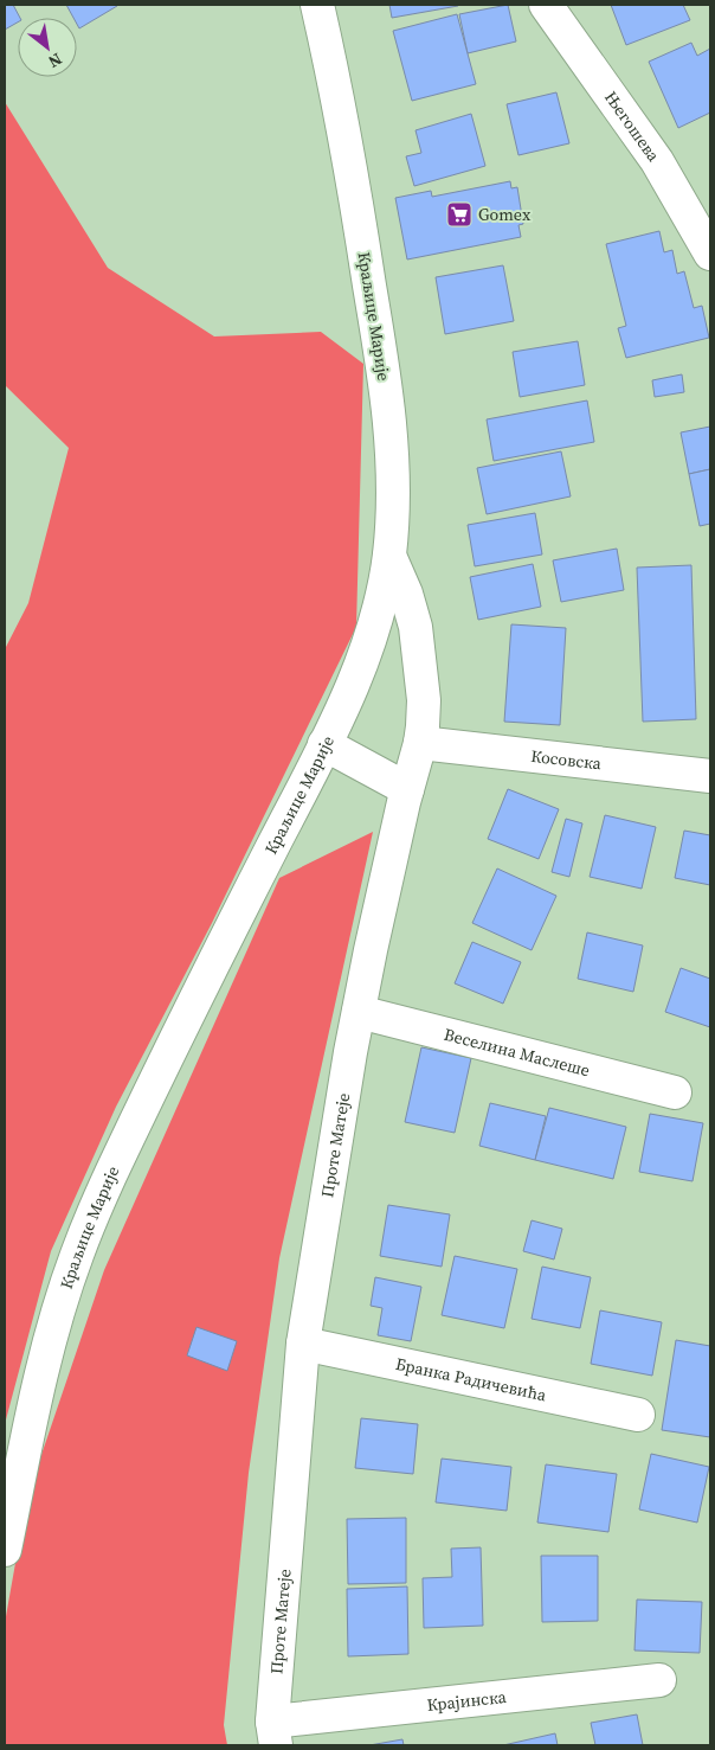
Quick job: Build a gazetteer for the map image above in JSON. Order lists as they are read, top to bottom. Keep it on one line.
{"streets":{"street":["Његошева","Краљице Марије","Косовска","Веселина Маслеше","Проте Матеје","Бранка Радичевића","Крајинска"]},"crossings":[["Краљице Марије","Проте Матеје"],["Косовска","Проте Матеје"],["Веселина Маслеше","Проте Матеје"],["Проте Матеје","Бранка Радичевића"],["Проте Матеје","Крајинска"]],"places":{"supermarket":["Gomex"]},"north":"bottom right"}
